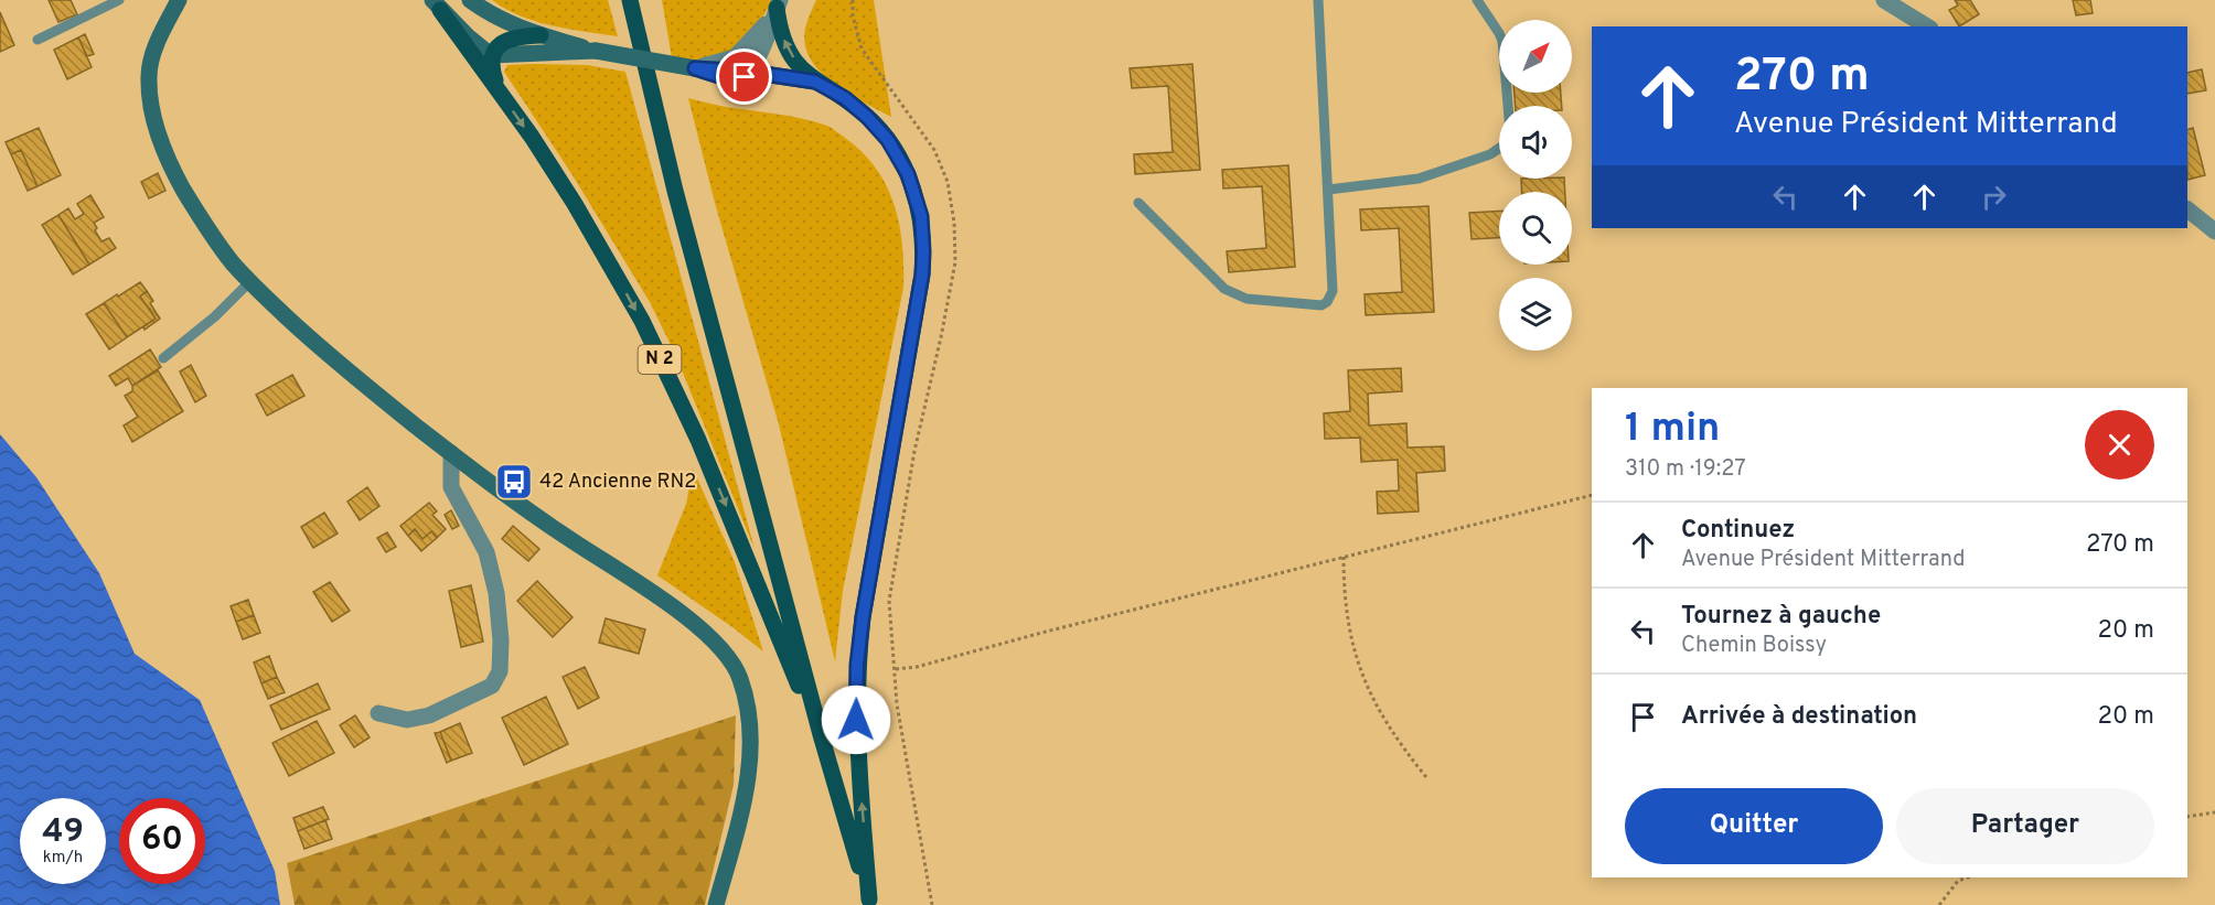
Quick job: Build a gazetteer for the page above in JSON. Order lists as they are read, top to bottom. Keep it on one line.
{"streets":{"main road":["N 2"]},"places":{"bus stop":["42 Ancienne RN2"]},"north":"top right","page":{"turn":["270 m","Avenue Président Mitterrand"],"heading":["1 min","310 m · 19:27"],"list":[{"name":"Continuez","note":"Avenue Président Mitterrand","value":"270 m"},{"name":"Tournez à gauche","note":"Chemin Boissy","value":"20 m"},{"name":"Arrivée à destination","value":"20 m"}],"buttons":["Quitter","Partager"],"speed":"49 km/h","limit":"60"}}
